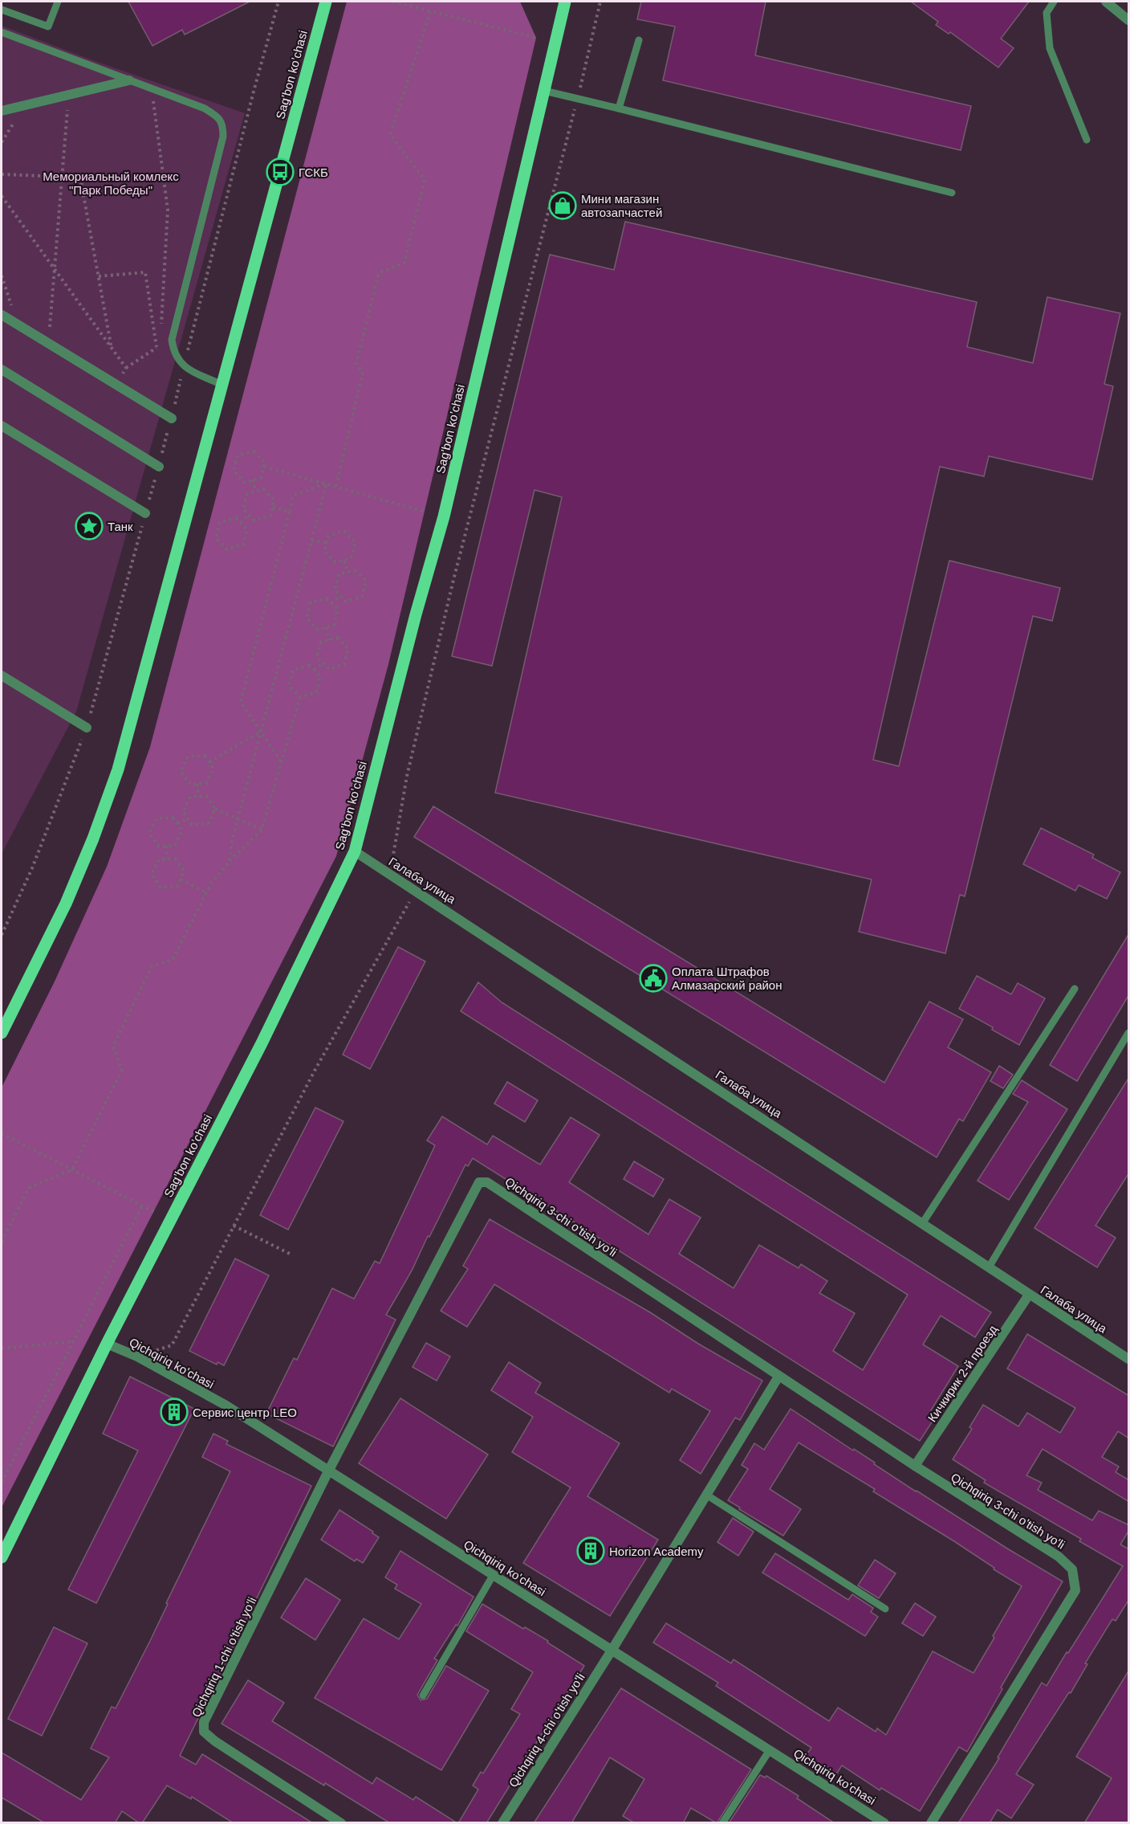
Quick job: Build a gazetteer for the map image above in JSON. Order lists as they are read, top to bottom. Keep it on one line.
{"streets":{"main road":["Sag’bon ko’chasi"],"street":["Галаба улица","Qichqiriq 3-chi o'tish yo'li","Qichqiriq ko'chasi","Кичкирик 2-й проезд","Qichqiriq 1-chi o'tish yo'li","Qichqiriq 4-chi o'tish yo'li"]},"crossings":[["Sag’bon ko’chasi","Галаба улица"],["Sag’bon ko’chasi","Qichqiriq ko'chasi"],["Галаба улица","Кичкирик 2-й проезд"],["Qichqiriq 3-chi o'tish yo'li","Qichqiriq ko'chasi"],["Qichqiriq 3-chi o'tish yo'li","Кичкирик 2-й проезд"],["Qichqiriq 3-chi o'tish yo'li","Qichqiriq 1-chi o'tish yo'li"],["Qichqiriq ko'chasi","Qichqiriq 1-chi o'tish yo'li"],["Qichqiriq ko'chasi","Qichqiriq 4-chi o'tish yo'li"]],"parks":["Мемориальный комлекс \"Парк Победы\""],"places":{"bus stop":["ГСКБ"],"shop":["Мини магазин автозапчастей"],"place":["Танк"],"public building":["Оплата Штрафов Aлмазарский район"],"building":["Сервис центр LEO","Horizon Academy"]}}
